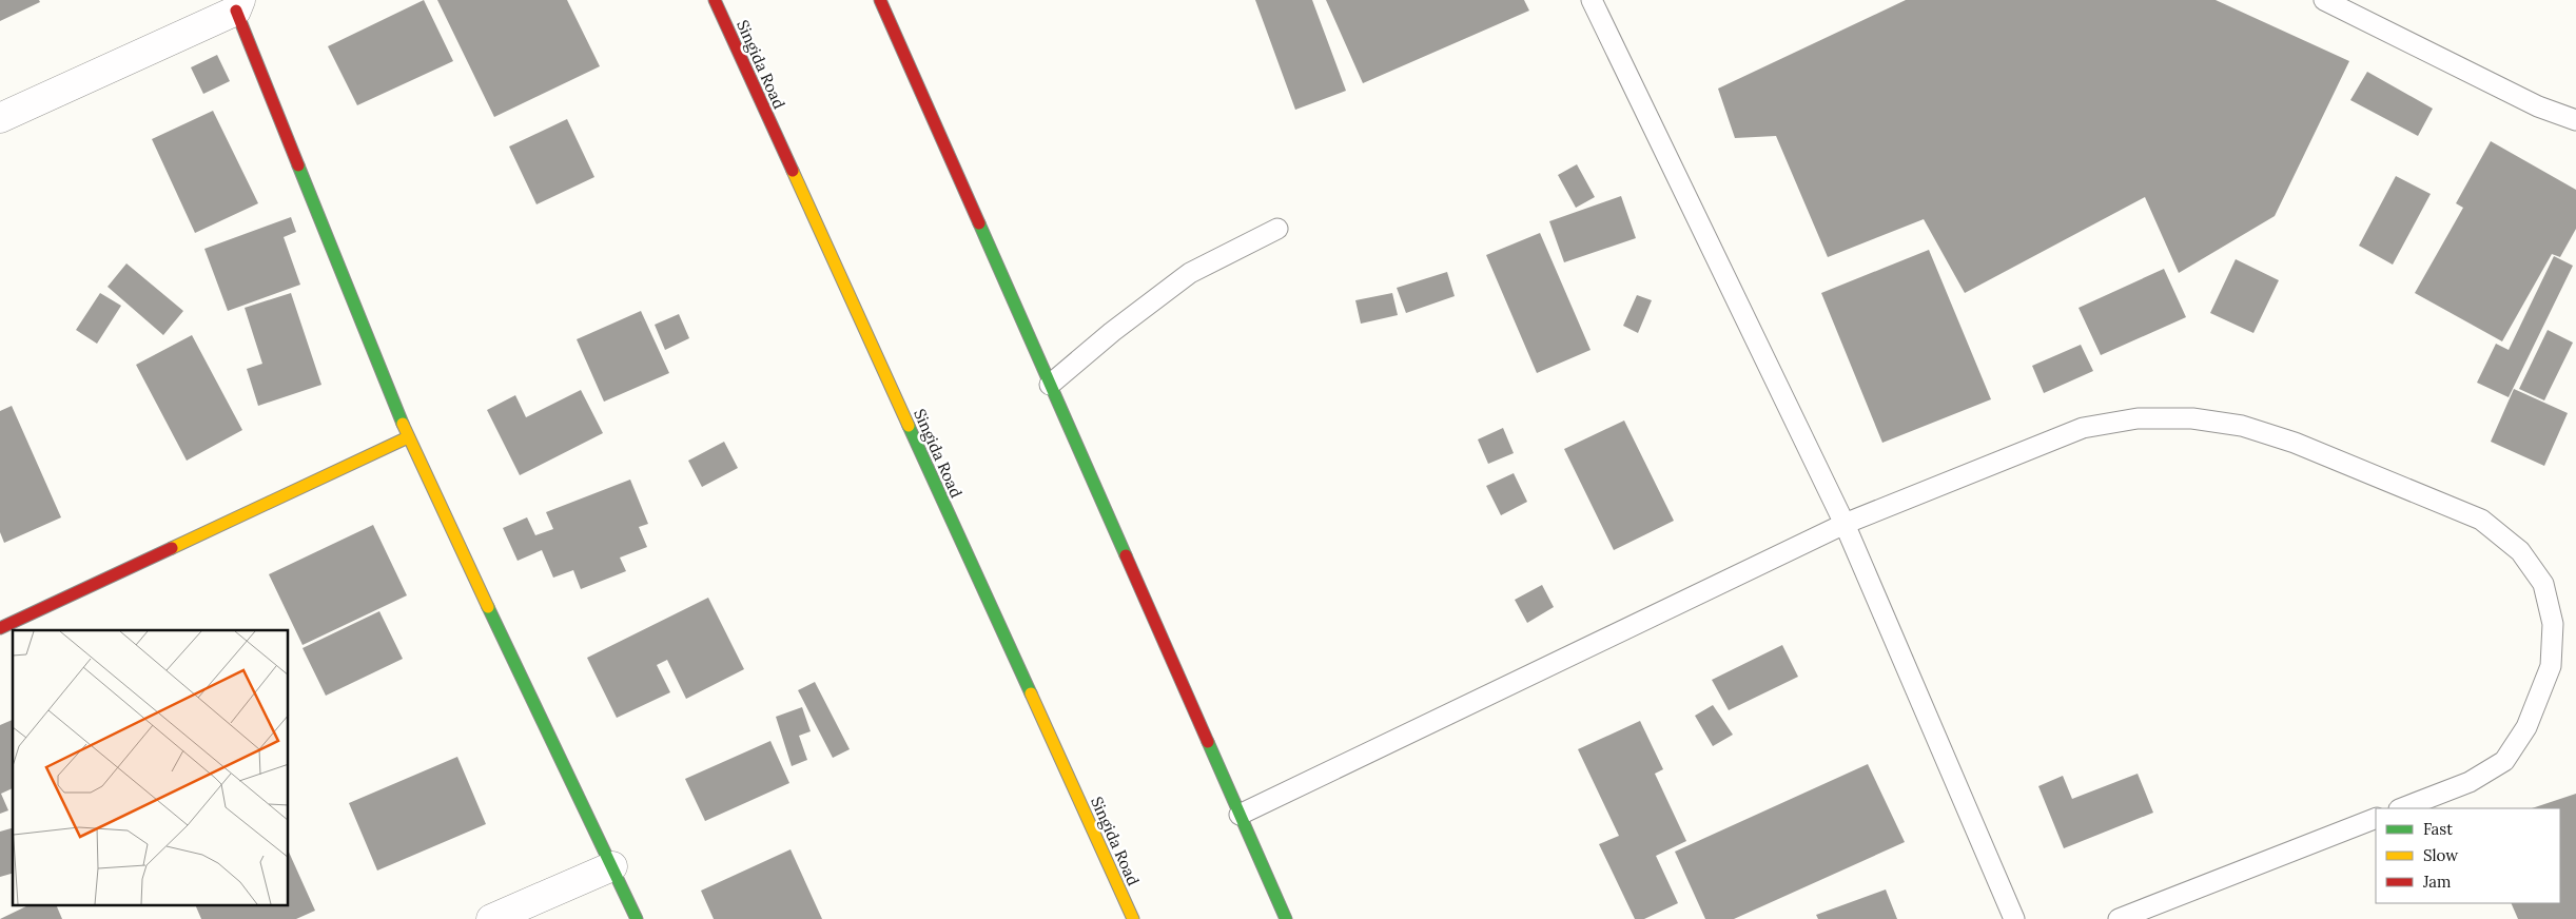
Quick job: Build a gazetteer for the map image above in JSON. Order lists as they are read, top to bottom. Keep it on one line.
{"streets":{"main road":["Singida Road"]},"legend":["Fast","Slow","Jam"]}
